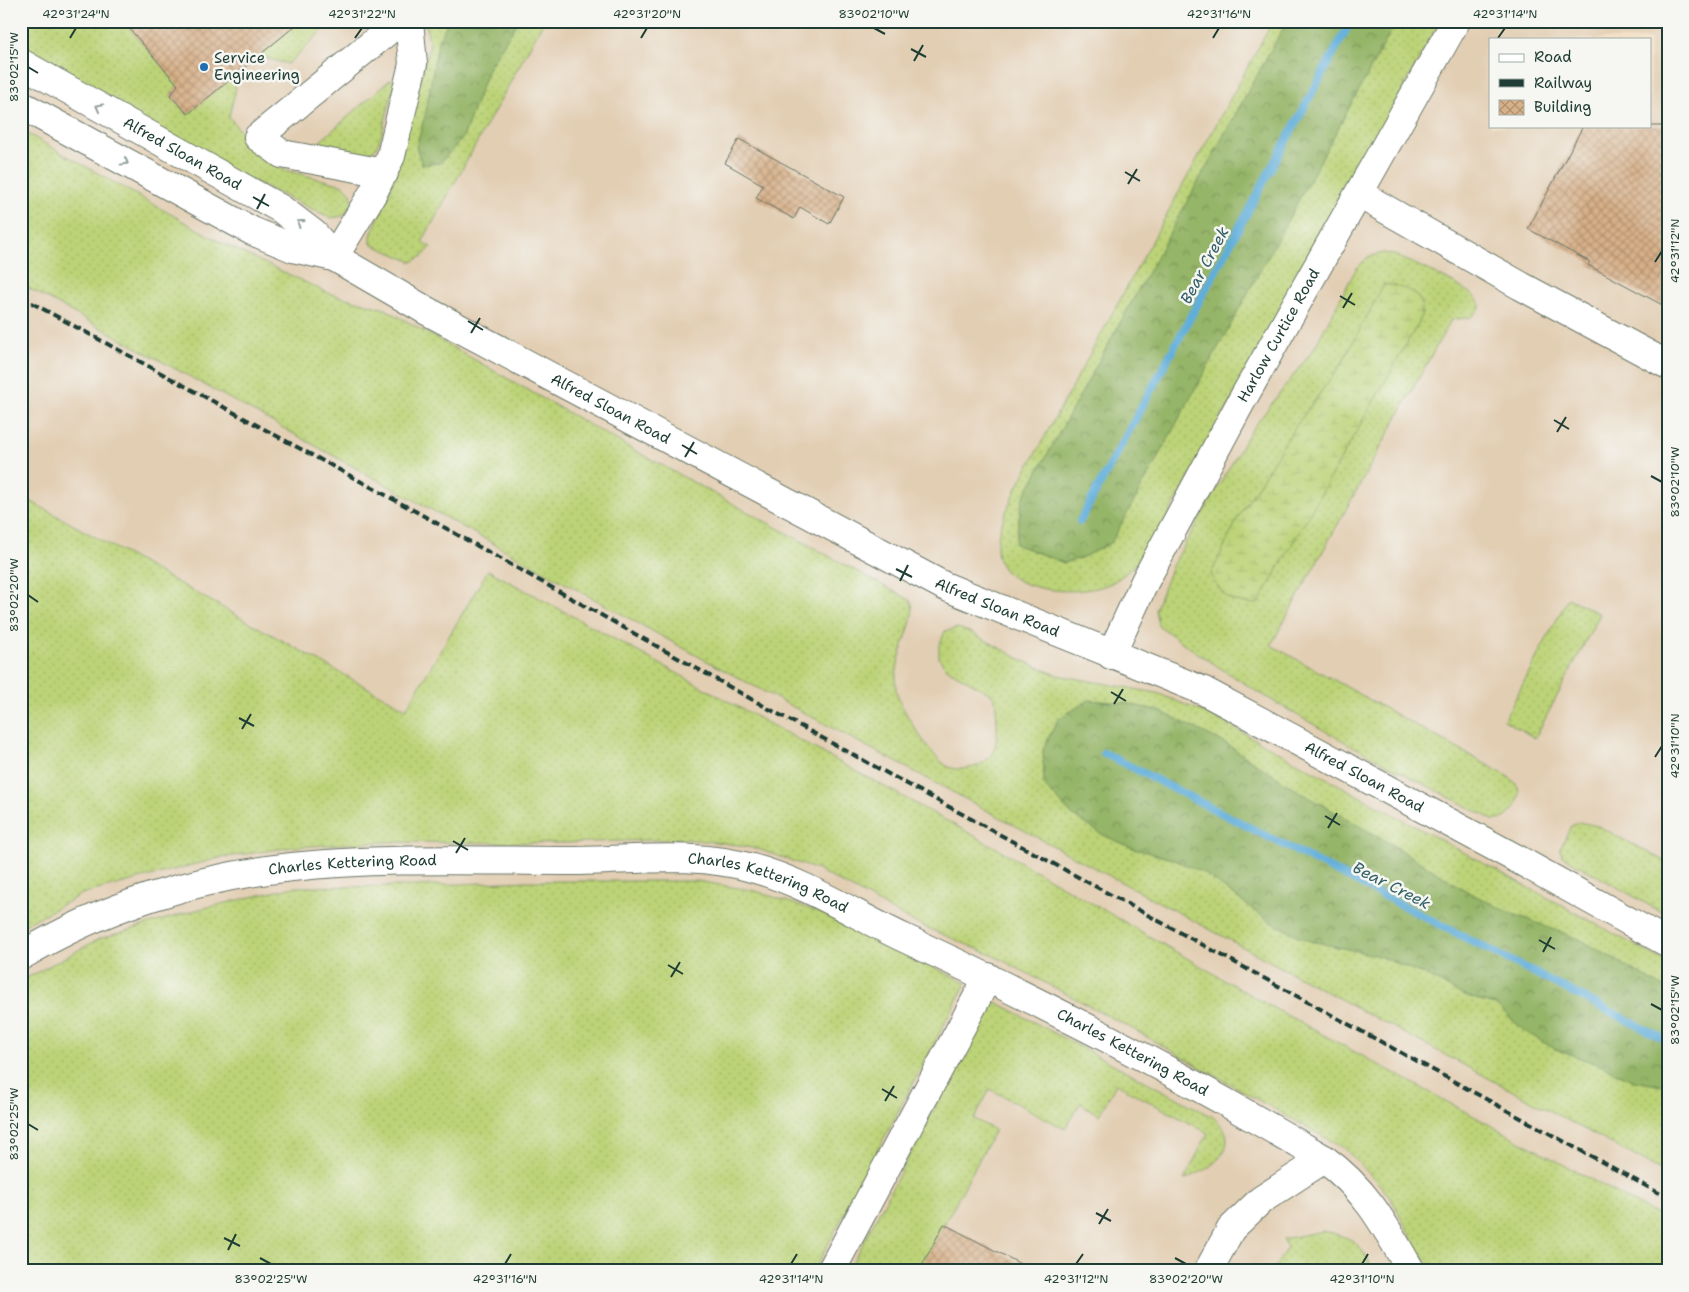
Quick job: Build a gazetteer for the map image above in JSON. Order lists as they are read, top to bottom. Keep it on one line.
{"streets":{"lane":["Alfred Sloan Road","Harlow Curtice Road","Charles Kettering Road"]},"crossings":[["Alfred Sloan Road","Harlow Curtice Road"]],"water":["Bear Creek"],"places":["Service Engineering"],"legend":["Road","Railway","Building"],"coordinates":["42°31'24\"N","42°31'22\"N","42°31'20\"N","83°02'10\"W","42°31'16\"N","42°31'14\"N","83°02'15\"W","42°31'12\"N","83°02'20\"W","42°31'10\"N","83°02'25\"W"]}
